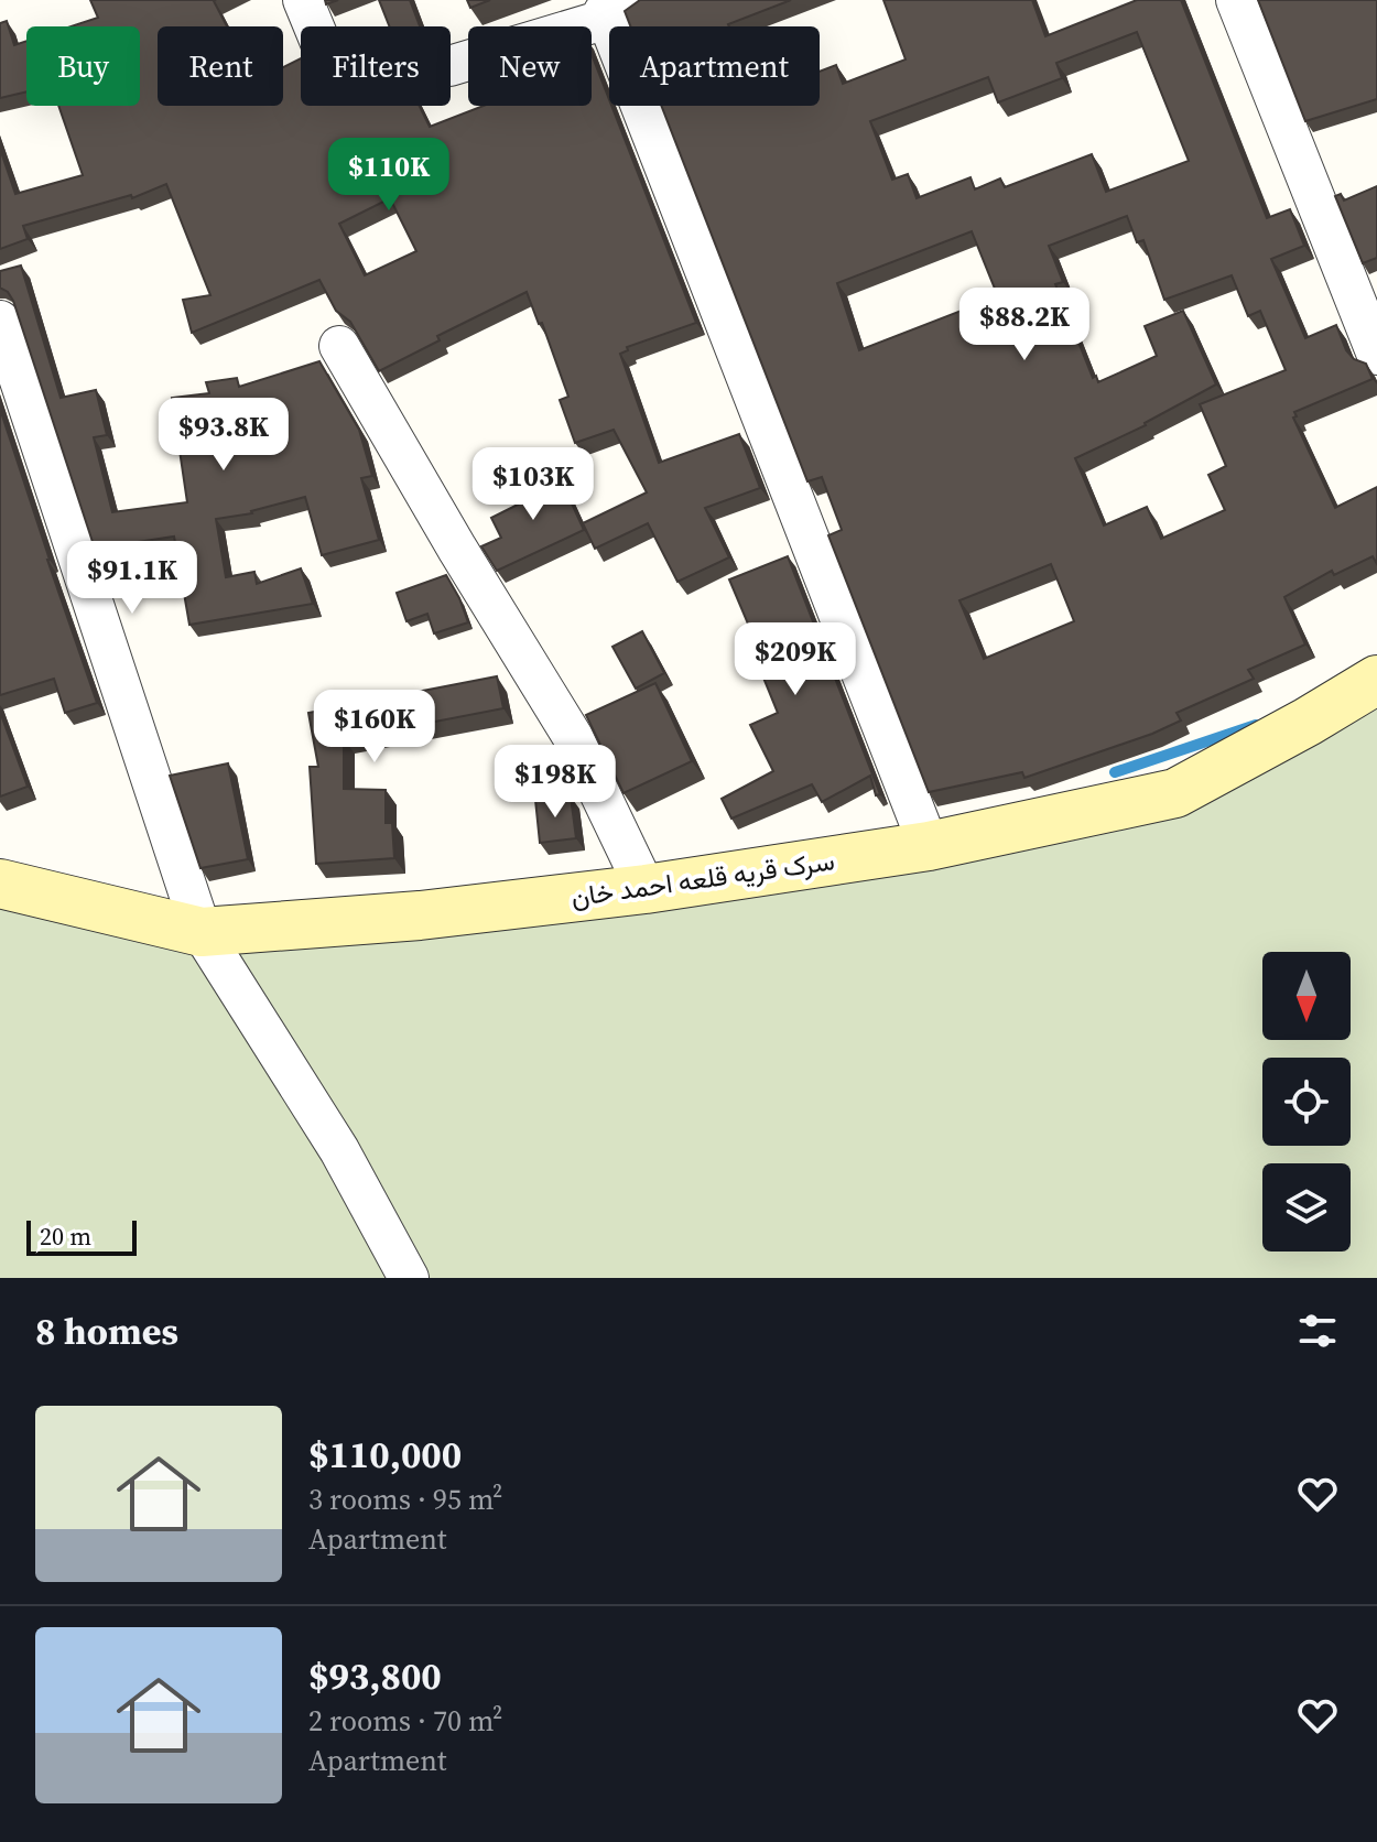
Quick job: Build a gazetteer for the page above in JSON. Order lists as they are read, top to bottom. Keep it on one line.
{"streets":{"street":["سرک قریه قلعه احمد خان"]},"scale_bar":"20 m","north":"bottom","page":{"chip":["Buy","Rent","Filters","New","Apartment"],"price":["$110K","$88.2K","$93.8K","$103K","$91.1K","$209K","$160K","$198K"],"scale":"20 m","heading":"8 homes","list":[{"name":"$110,000","note":"3 rooms · 95 m² · Apartment"},{"name":"$93,800","note":"2 rooms · 70 m² · Apartment"}]}}
